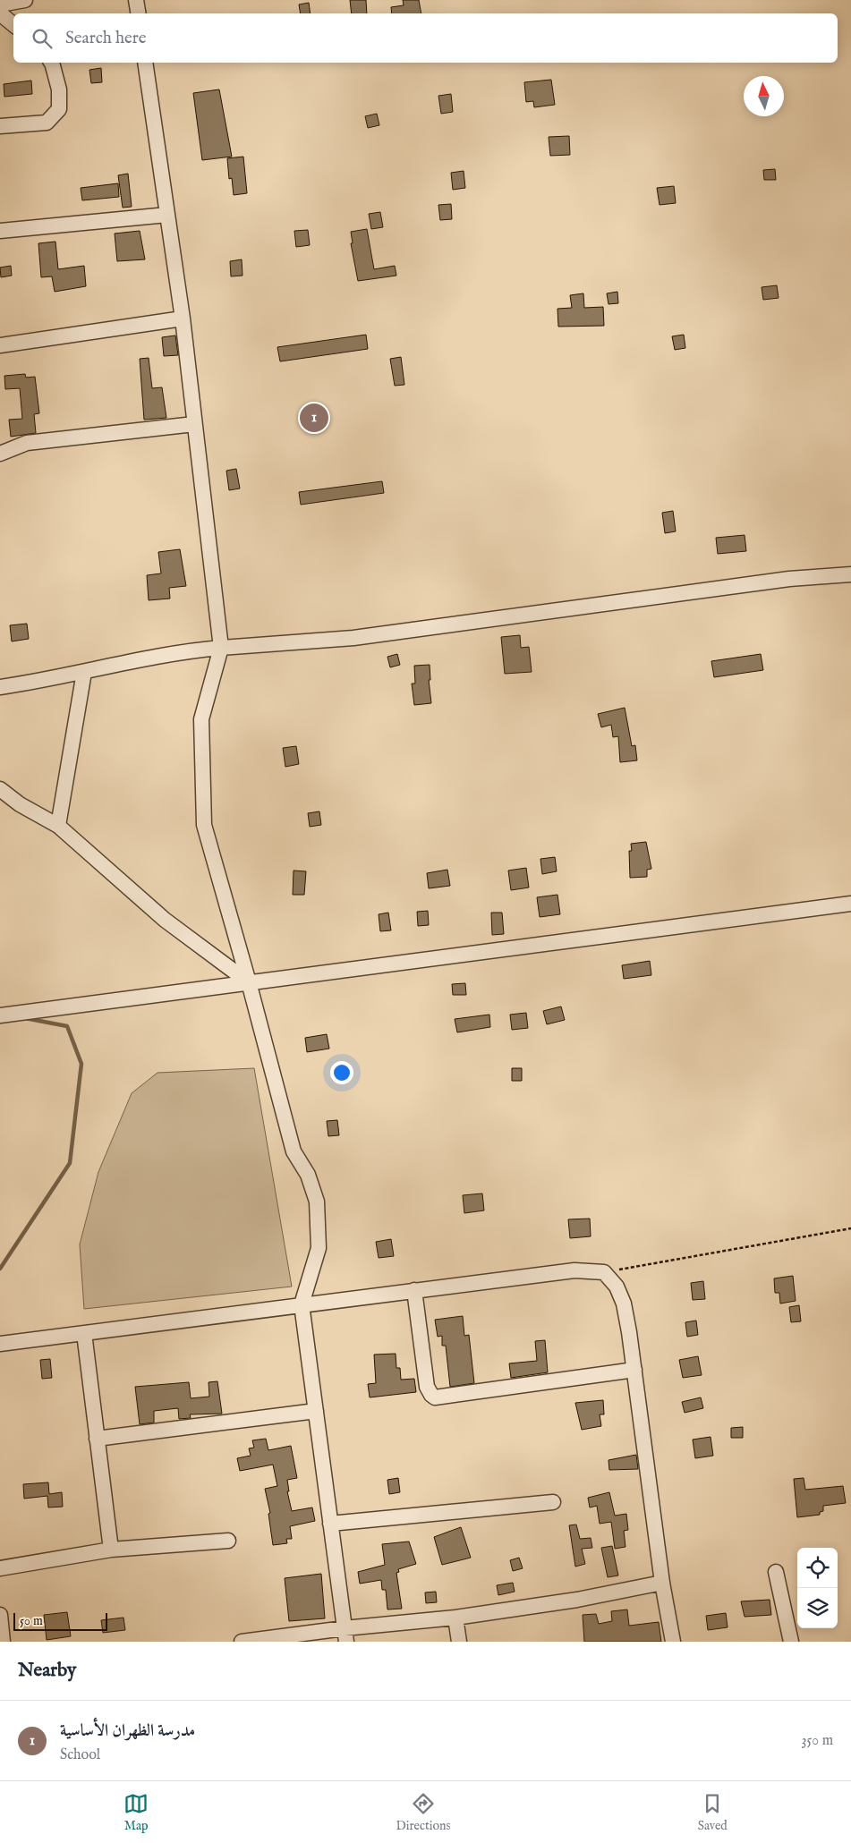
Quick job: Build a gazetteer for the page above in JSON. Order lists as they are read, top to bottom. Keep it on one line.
{"scale_bar":"50 m","north":"top","page":{"search":"Search here","pins":"1","scale":"50 m","heading":"Nearby","list":[{"mark":"1","name":"مدرسة الظهران الأساسية","note":"School","value":"350 m"}],"nav":["Map","Directions","Saved"]}}
